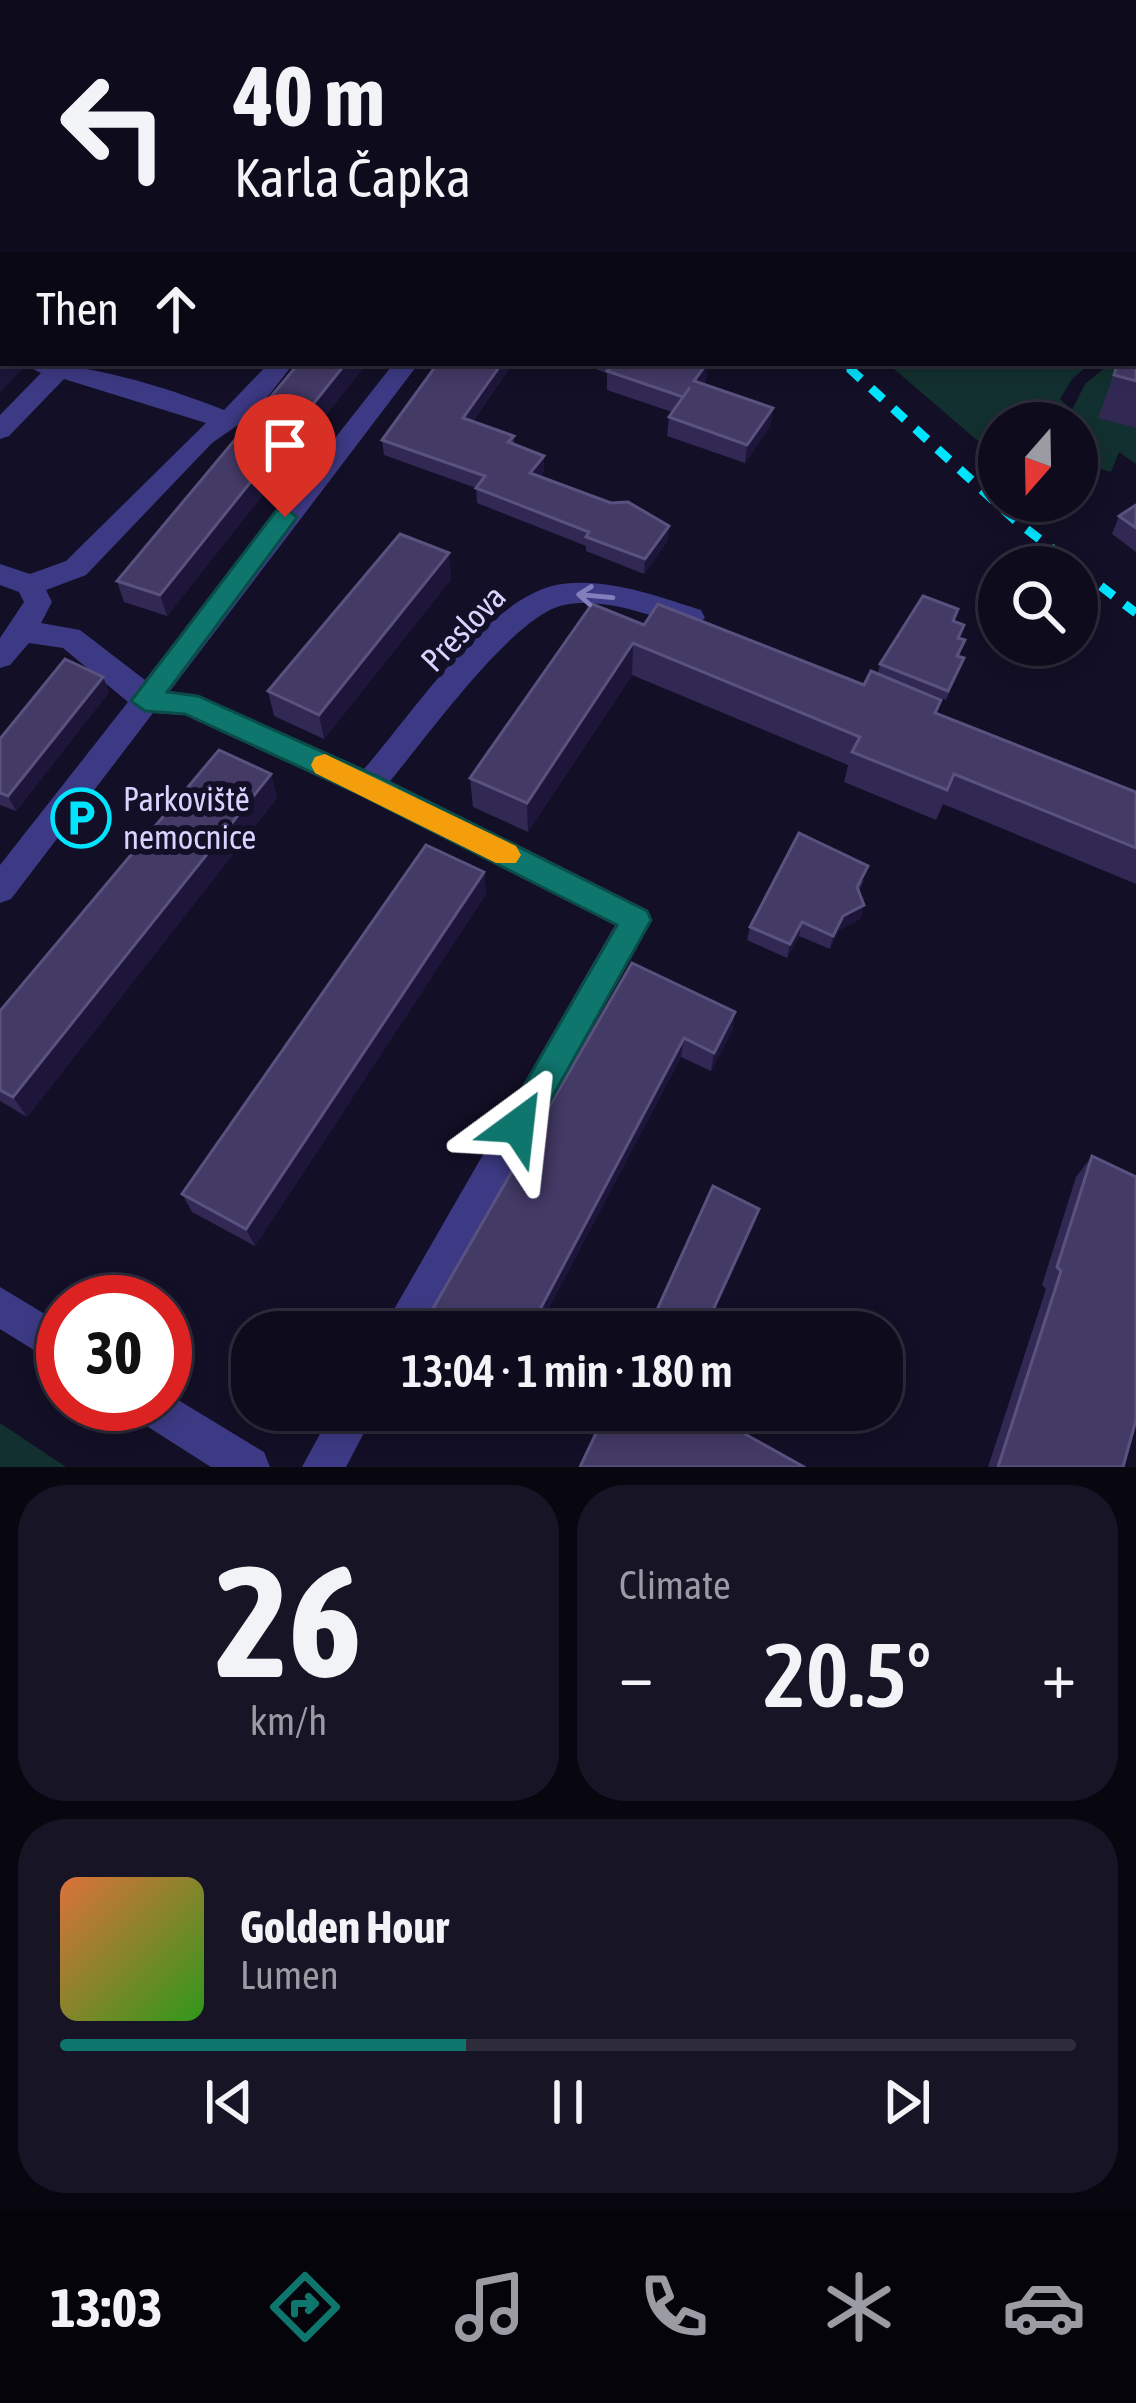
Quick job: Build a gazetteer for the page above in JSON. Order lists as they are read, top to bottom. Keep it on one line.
{"streets":{"street":["Preslova"]},"one_way":["Preslova"],"places":{"parking":["Parkoviště nemocnice"]},"north":"bottom","page":{"turn":["40 m","Karla Čapka"],"then":"Then","limit":"30","trip":"13:04 · 1 min · 180 m","tile":[["26","km/h"],"Climate"],"heat":["−","20.5°","+"],"song":["Golden Hour","Lumen"],"tabs":"13:03"}}
